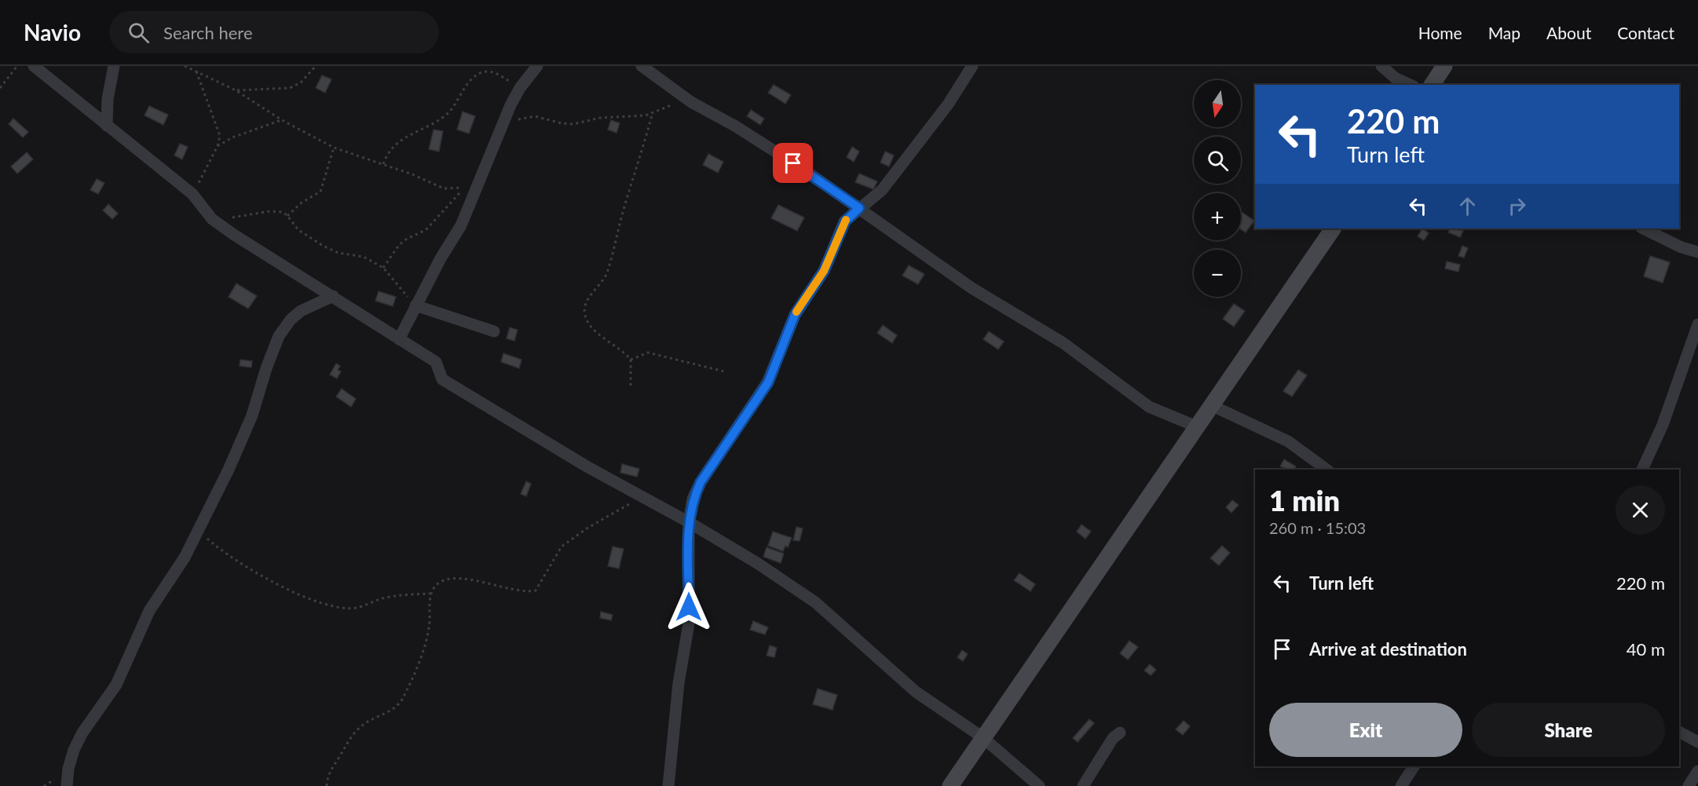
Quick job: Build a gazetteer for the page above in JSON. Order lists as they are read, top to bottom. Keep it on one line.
{"north":"bottom","page":{"header":"Navio","search":"Search here","nav":["Home","Map","About","Contact"],"map_buttons":["+","−"],"turn":["220 m","Turn left"],"heading":["1 min","260 m · 15:03"],"list":[{"name":"Turn left","value":"220 m"},{"name":"Arrive at destination","value":"40 m"}],"buttons":["Exit","Share"]}}
